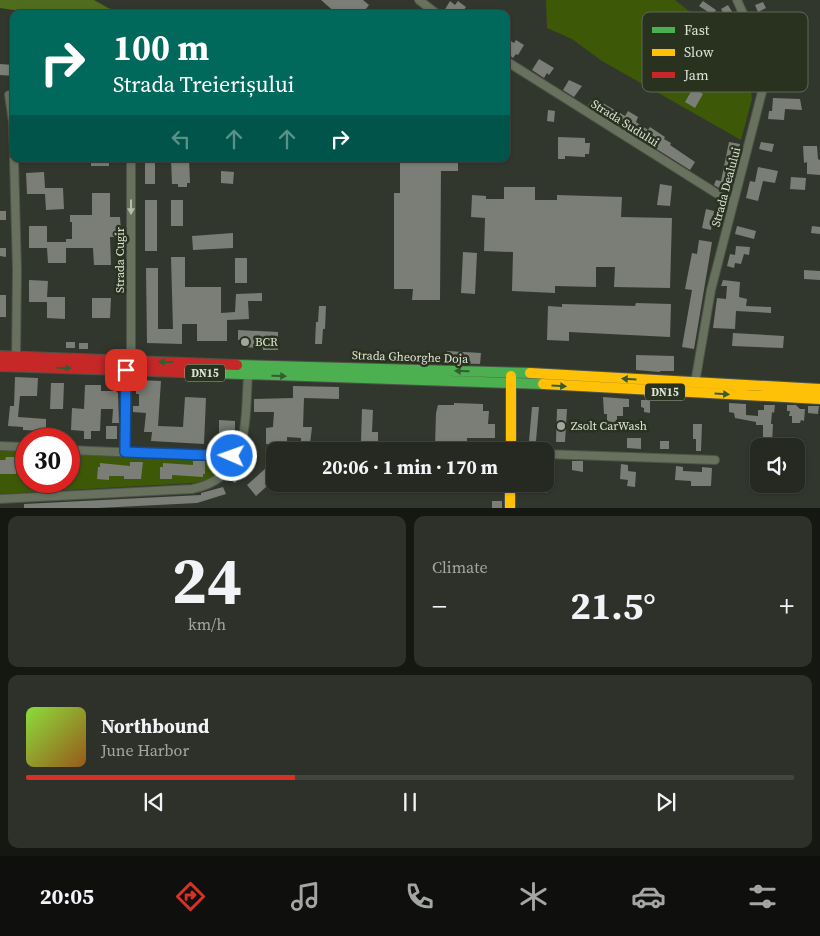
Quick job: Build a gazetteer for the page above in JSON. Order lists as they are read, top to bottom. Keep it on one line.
{"streets":{"main road":["Strada Gheorghe Doja","DN15"],"street":["Strada Sudului","Strada Dealului","Strada Cugir"]},"crossings":[["Strada Sudului","Strada Dealului"],["Strada Dealului","Strada Gheorghe Doja"],["Strada Cugir","Strada Gheorghe Doja"]],"one_way":["Strada Cugir"],"places":["BCR","Zsolt CarWash"],"legend":["Fast","Slow","Jam"],"page":{"turn":["100 m","Strada Treierișului"],"limit":"30","trip":"20:06 · 1 min · 170 m","tile":[["24","km/h"],"Climate"],"heat":["−","21.5°","+"],"song":["Northbound","June Harbor"],"tabs":"20:05"}}
